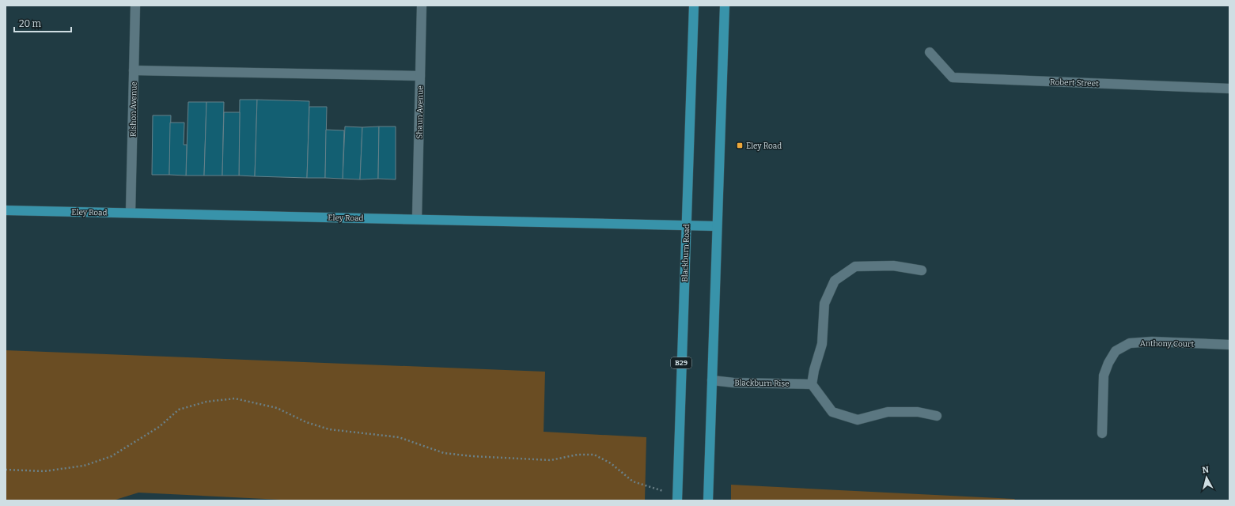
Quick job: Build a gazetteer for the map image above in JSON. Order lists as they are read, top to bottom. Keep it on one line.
{"streets":{"main road":["Eley Road","Blackburn Road","B29"],"street":["Robert Street","Rishon Avenue","Shaun Avenue","Anthony Court","Blackburn Rise"]},"crossings":[["Rishon Avenue","Eley Road"],["Shaun Avenue","Eley Road"],["Eley Road","Blackburn Road"]],"places":{"transit":["Eley Road"]},"scale_bar":"20 m","north":"top"}
